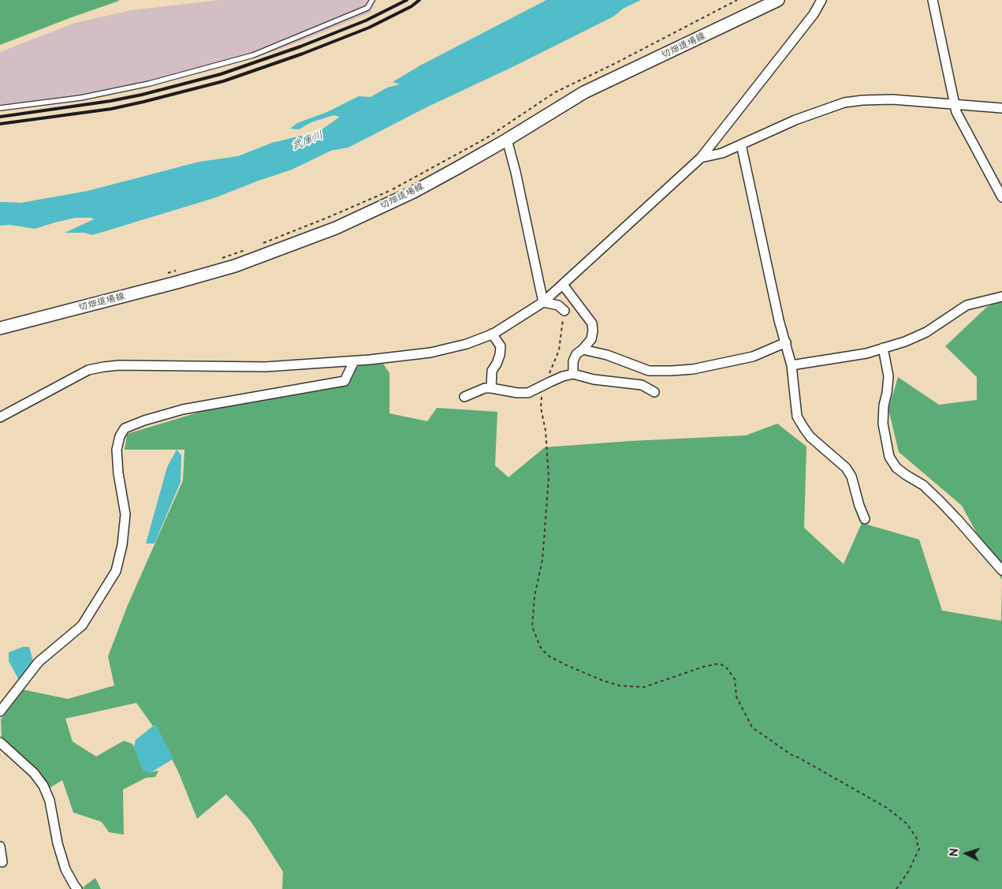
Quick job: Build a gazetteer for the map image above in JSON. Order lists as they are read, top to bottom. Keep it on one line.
{"streets":{"main road":["切畑道場線"]},"water":["武庫川"],"north":"left"}
